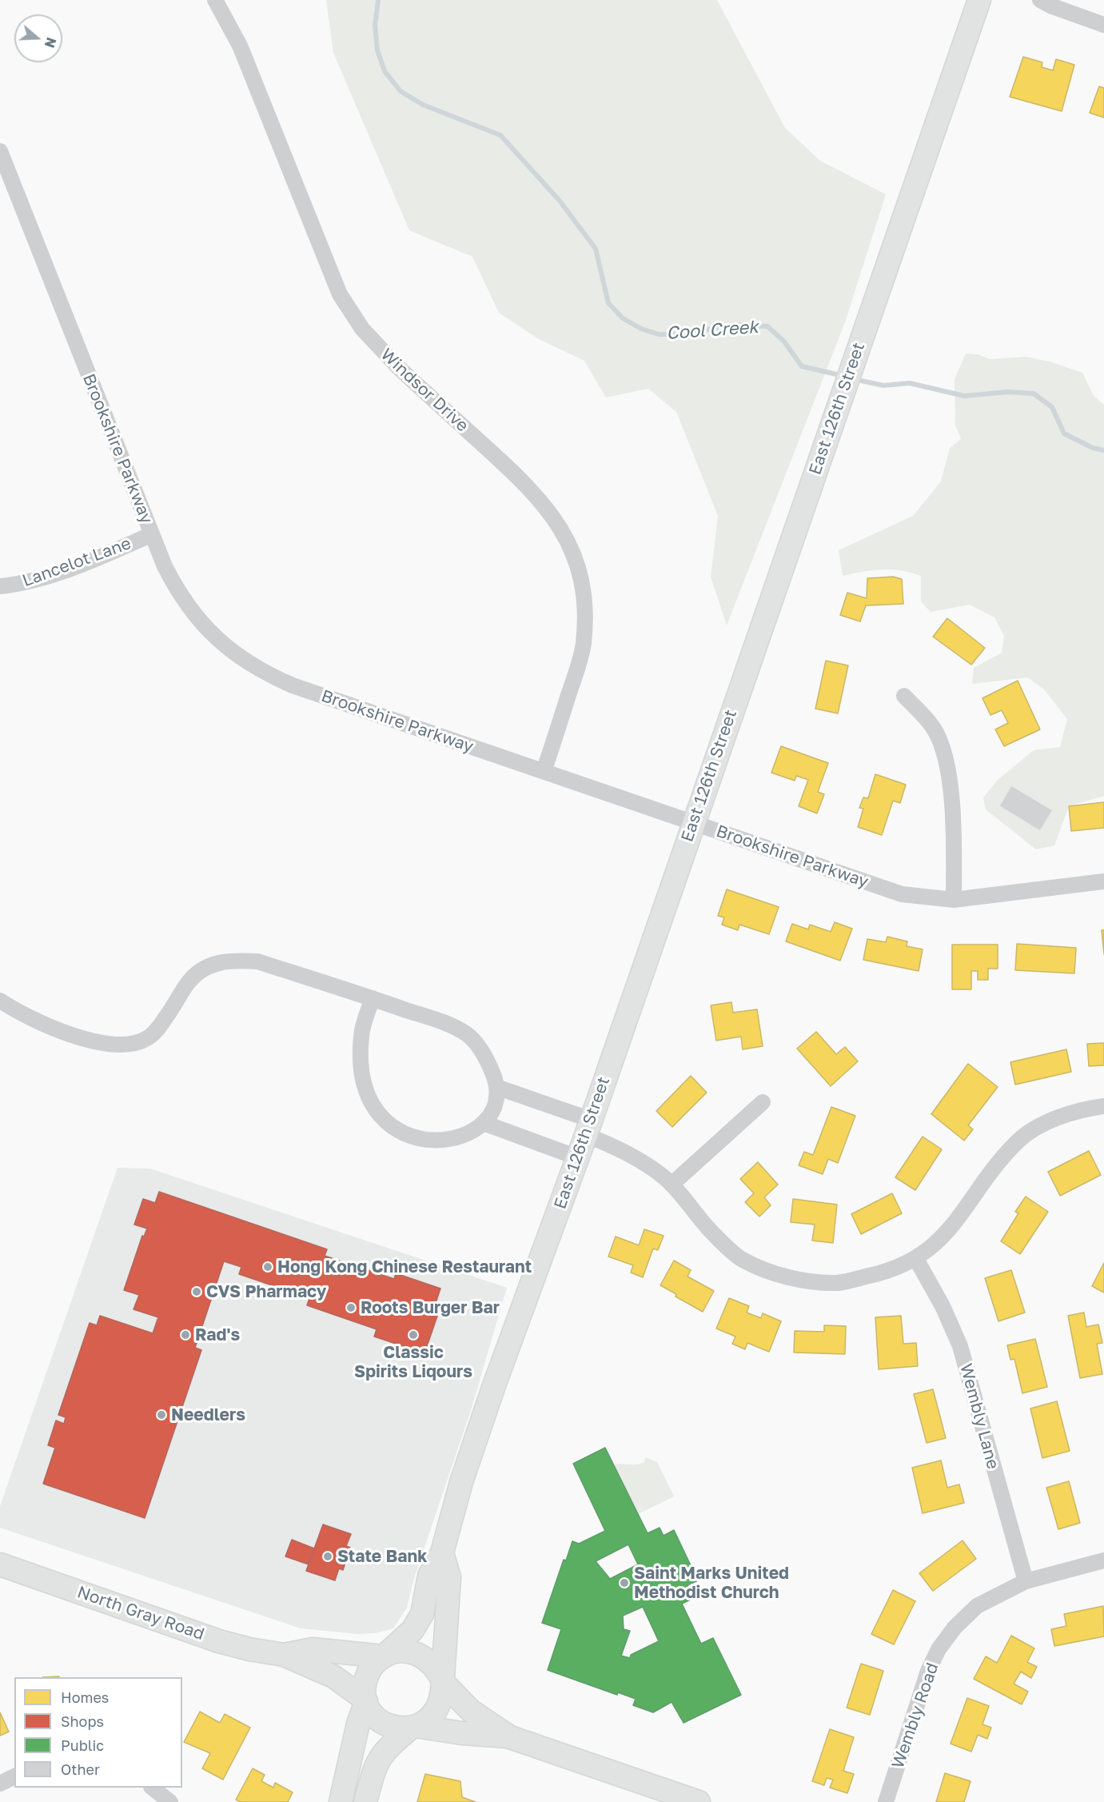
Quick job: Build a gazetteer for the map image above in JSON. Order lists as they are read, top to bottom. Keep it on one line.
{"streets":{"street":["Windsor Drive","East 126th Street","Brookshire Parkway","Lancelot Lane","Wembly Lane","North Gray Road","Wembly Road"]},"crossings":[["Windsor Drive","Brookshire Parkway"],["East 126th Street","Brookshire Parkway"],["East 126th Street","North Gray Road"],["Brookshire Parkway","Lancelot Lane"],["Wembly Lane","Wembly Road"]],"water":["Cool Creek"],"places":["Hong Kong Chinese Restaurant","CVS Pharmacy","Roots Burger Bar","Rad's","Classic Spirits Liqours","Needlers","State Bank","Saint Marks United Methodist Church"],"legend":["Homes","Shops","Public","Other"],"north":"right"}
